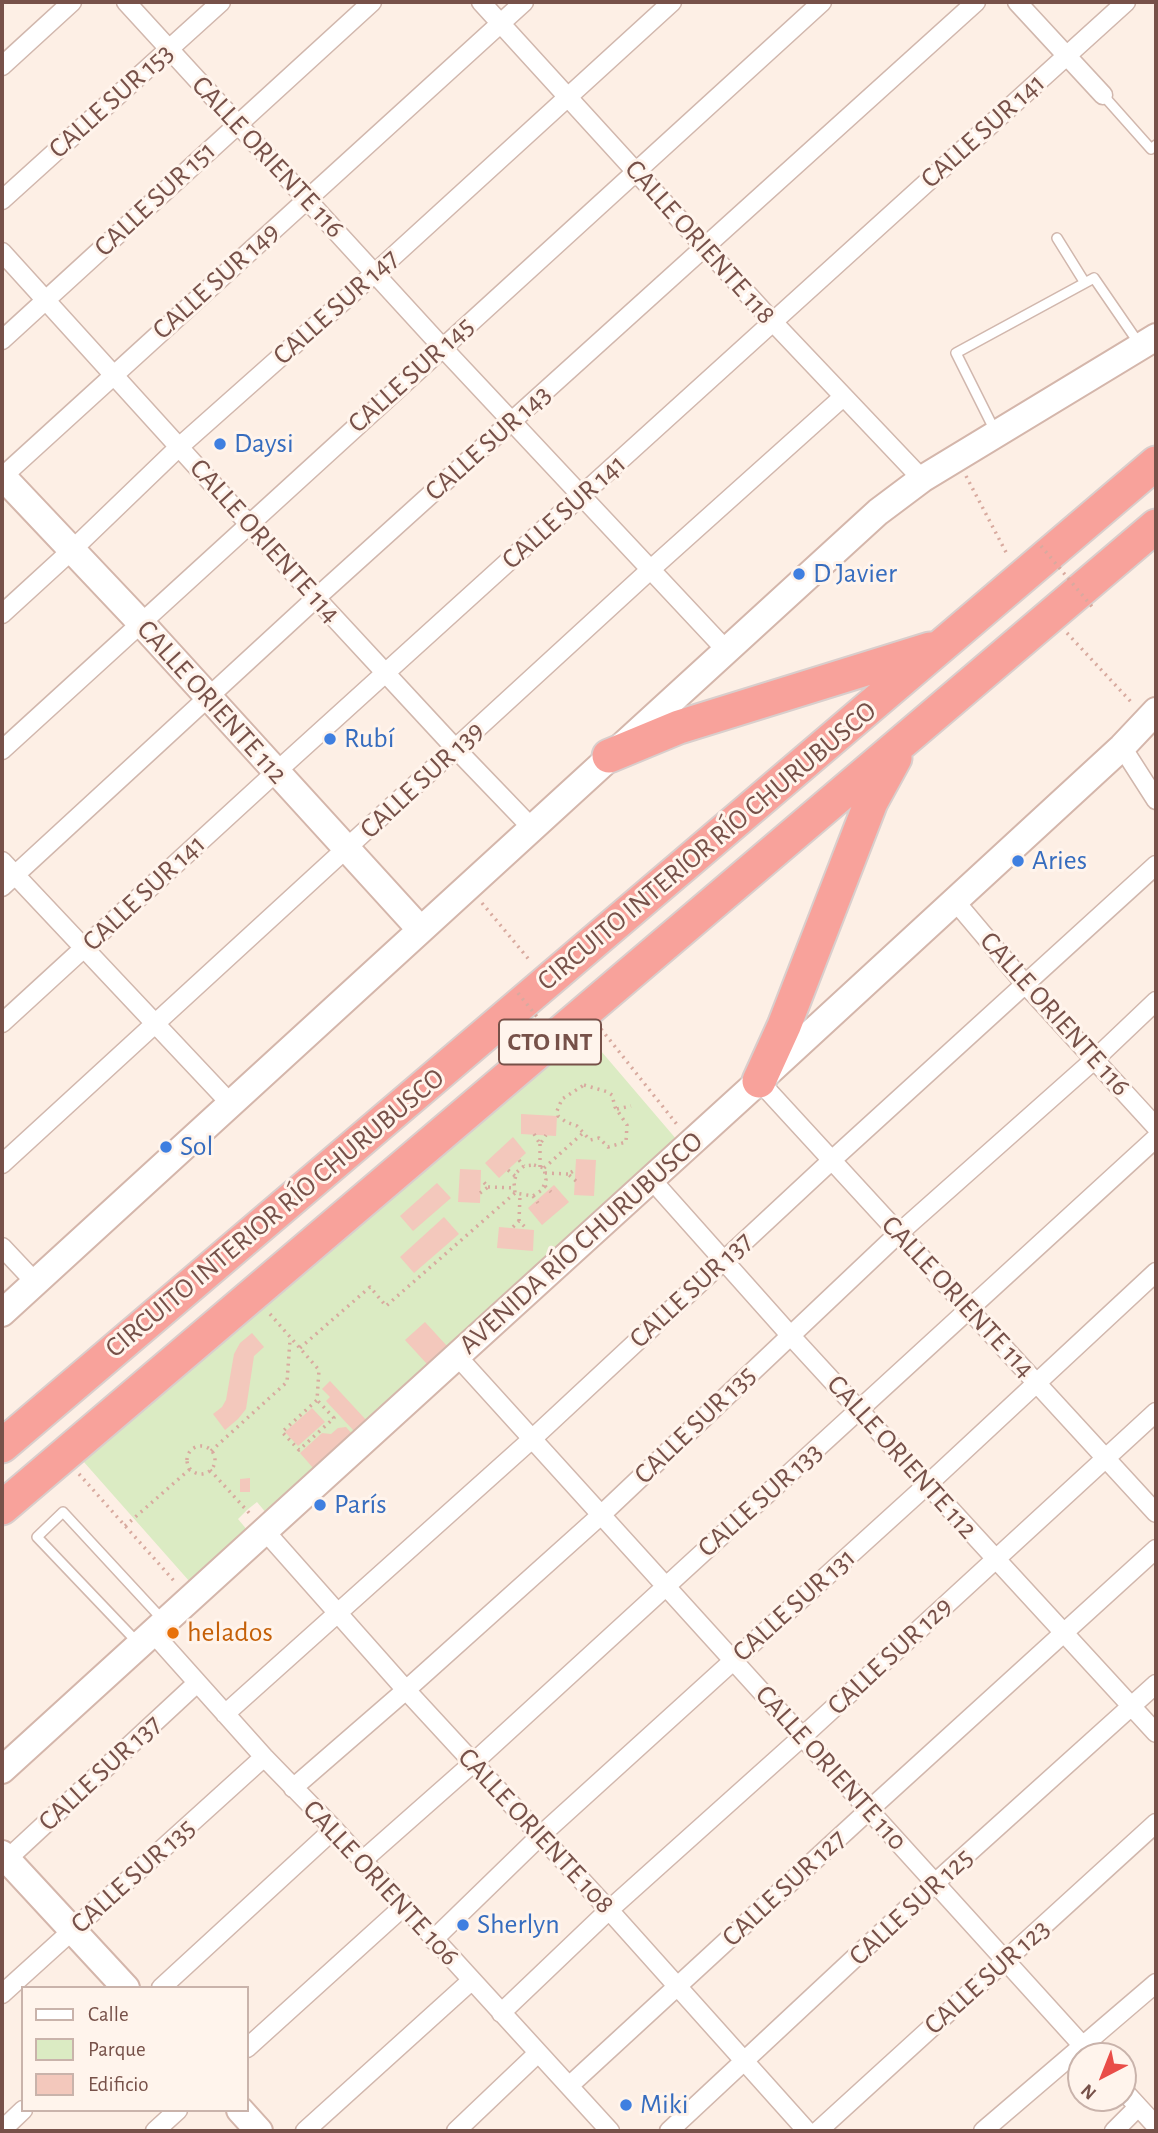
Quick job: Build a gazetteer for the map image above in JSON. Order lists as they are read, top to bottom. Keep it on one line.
{"streets":{"highway":["CIRCUITO INTERIOR RÍO CHURUBUSCO","CTO INT"],"main road":["CALLE ORIENTE 112","AVENIDA RÍO CHURUBUSCO"],"street":["CALLE SUR 153","CALLE SUR 141","CALLE ORIENTE 116","CALLE SUR 151","CALLE ORIENTE 118","CALLE SUR 149","CALLE SUR 147","CALLE SUR 145","CALLE SUR 143","CALLE ORIENTE 114","CALLE SUR 139","CALLE SUR 137","CALLE SUR 135","CALLE SUR 133","CALLE SUR 131","CALLE SUR 129","CALLE ORIENTE 110","CALLE ORIENTE 108","CALLE ORIENTE 106","CALLE SUR 127","CALLE SUR 125","CALLE SUR 123"]},"crossings":[["CALLE SUR 153","CALLE ORIENTE 116"],["CALLE SUR 141","CALLE ORIENTE 116"],["CALLE SUR 141","CALLE ORIENTE 118"],["CALLE SUR 141","CALLE ORIENTE 114"],["CALLE SUR 141","CALLE ORIENTE 112"],["CALLE ORIENTE 116","CALLE SUR 151"],["CALLE ORIENTE 116","CALLE SUR 149"],["CALLE ORIENTE 116","CALLE SUR 147"],["CALLE ORIENTE 116","CALLE SUR 145"],["CALLE ORIENTE 116","CALLE SUR 143"],["CALLE ORIENTE 116","CALLE SUR 139"],["CALLE ORIENTE 116","AVENIDA RÍO CHURUBUSCO"],["CALLE ORIENTE 116","CALLE SUR 137"],["CALLE ORIENTE 116","CALLE SUR 135"],["CALLE SUR 151","CALLE ORIENTE 114"],["CALLE ORIENTE 118","CALLE SUR 149"],["CALLE ORIENTE 118","CALLE SUR 147"],["CALLE ORIENTE 118","CALLE SUR 145"],["CALLE ORIENTE 118","CALLE SUR 143"],["CALLE ORIENTE 118","CALLE SUR 139"],["CALLE SUR 149","CALLE ORIENTE 114"],["CALLE SUR 149","CALLE ORIENTE 112"],["CALLE SUR 147","CALLE ORIENTE 114"],["CALLE SUR 147","CALLE ORIENTE 112"],["CALLE SUR 145","CALLE ORIENTE 114"],["CALLE SUR 145","CALLE ORIENTE 112"],["CALLE SUR 143","CALLE ORIENTE 114"],["CALLE SUR 143","CALLE ORIENTE 112"],["CALLE ORIENTE 114","CALLE SUR 139"],["CALLE ORIENTE 114","AVENIDA RÍO CHURUBUSCO"],["CALLE ORIENTE 114","CALLE SUR 137"],["CALLE ORIENTE 114","CALLE SUR 135"],["CALLE ORIENTE 114","CALLE SUR 133"],["CALLE ORIENTE 114","CALLE SUR 131"],["CALLE ORIENTE 114","CALLE SUR 129"],["CALLE ORIENTE 112","CALLE SUR 139"],["CALLE ORIENTE 112","AVENIDA RÍO CHURUBUSCO"],["CALLE ORIENTE 112","CALLE SUR 137"],["CALLE ORIENTE 112","CALLE SUR 135"],["CALLE ORIENTE 112","CALLE SUR 133"],["CALLE ORIENTE 112","CALLE SUR 131"],["CALLE ORIENTE 112","CALLE SUR 129"],["CALLE ORIENTE 112","CALLE SUR 127"],["CALLE ORIENTE 112","CALLE SUR 125"],["AVENIDA RÍO CHURUBUSCO","CALLE ORIENTE 110"],["AVENIDA RÍO CHURUBUSCO","CALLE ORIENTE 108"],["AVENIDA RÍO CHURUBUSCO","CALLE ORIENTE 106"],["CALLE SUR 137","CALLE ORIENTE 110"],["CALLE SUR 137","CALLE ORIENTE 108"],["CALLE SUR 137","CALLE ORIENTE 106"],["CALLE SUR 135","CALLE ORIENTE 110"],["CALLE SUR 135","CALLE ORIENTE 108"],["CALLE SUR 135","CALLE ORIENTE 106"],["CALLE SUR 133","CALLE ORIENTE 110"],["CALLE SUR 133","CALLE ORIENTE 108"],["CALLE SUR 133","CALLE ORIENTE 106"],["CALLE SUR 131","CALLE ORIENTE 110"],["CALLE SUR 131","CALLE ORIENTE 108"],["CALLE SUR 131","CALLE ORIENTE 106"],["CALLE SUR 129","CALLE ORIENTE 110"],["CALLE SUR 129","CALLE ORIENTE 108"],["CALLE SUR 129","CALLE ORIENTE 106"],["CALLE ORIENTE 110","CALLE SUR 127"],["CALLE ORIENTE 110","CALLE SUR 125"],["CALLE ORIENTE 110","CALLE SUR 123"],["CALLE ORIENTE 108","CALLE SUR 127"],["CALLE ORIENTE 108","CALLE SUR 125"],["CALLE ORIENTE 106","CALLE SUR 127"]],"places":["Daysi","D Javier","Rubí","Aries","Sol","París","helados","Sherlyn","Miki"],"legend":["Calle","Parque","Edificio"],"north":"bottom left"}
